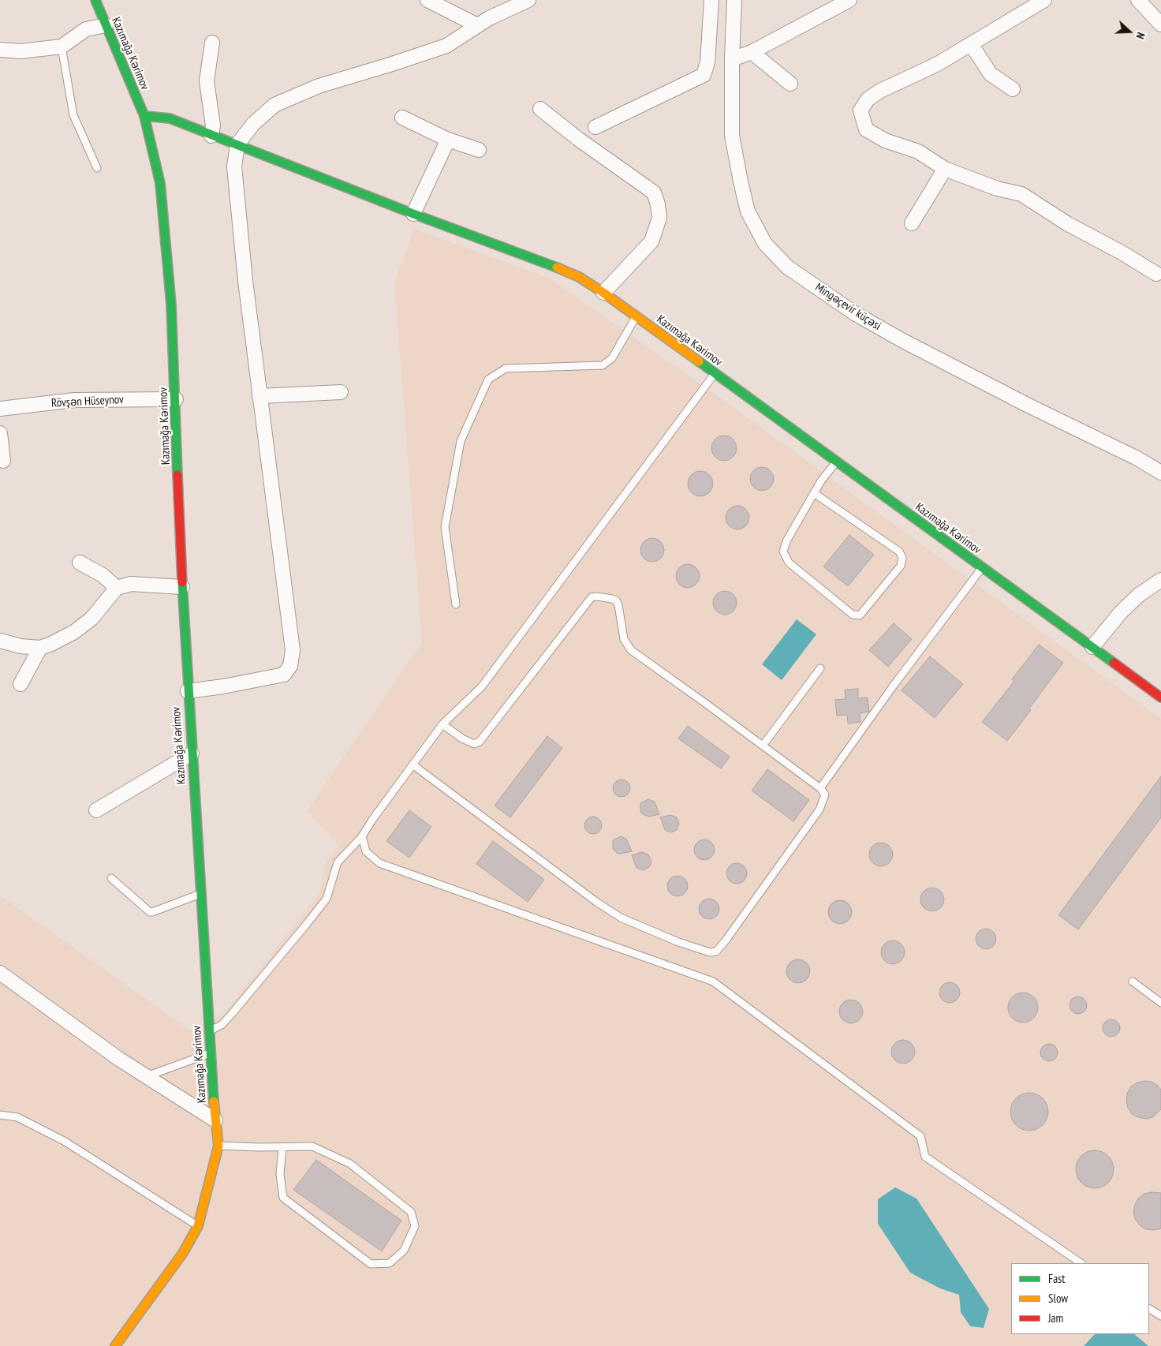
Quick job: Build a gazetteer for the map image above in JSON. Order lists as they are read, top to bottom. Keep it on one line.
{"streets":{"street":["Kazımağa Kərimov","Mingəçevir küçəsi","Rövşən Hüseynov"]},"crossings":[["Kazımağa Kərimov","Rövşən Hüseynov"]],"legend":["Fast","Slow","Jam"],"north":"right"}
